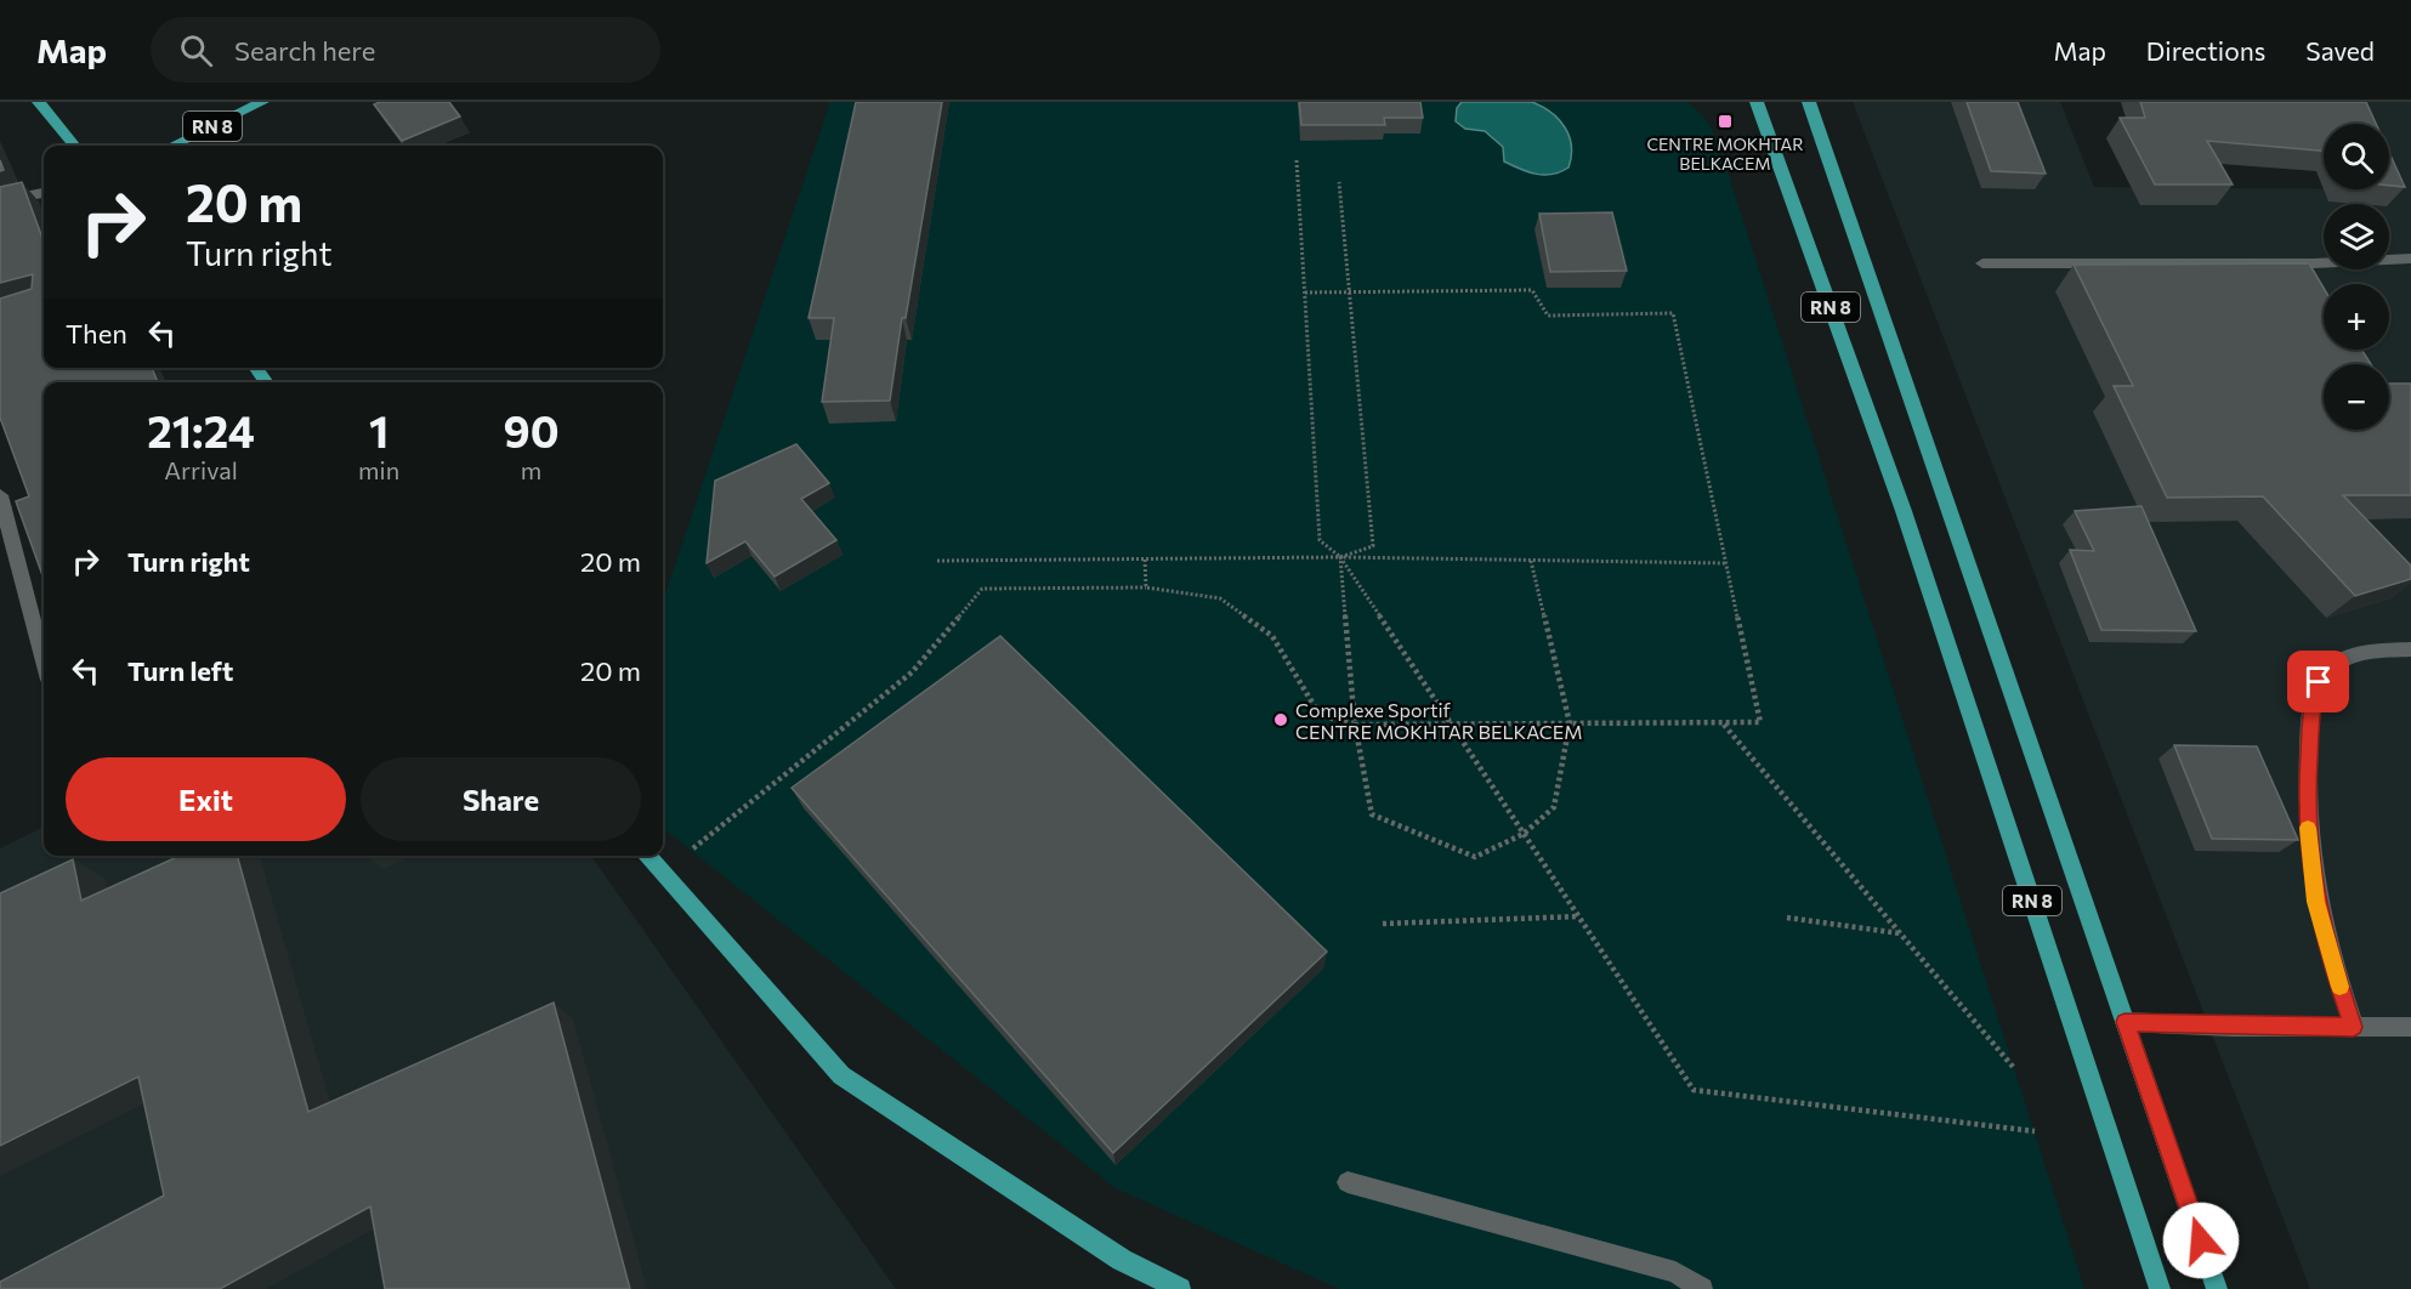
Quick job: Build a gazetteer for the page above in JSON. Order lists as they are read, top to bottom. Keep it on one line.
{"streets":{"main road":["RN 8"]},"places":{"transit":["CENTRE MOKHTAR BELKACEM"],"other":["Complexe Sportif CENTRE MOKHTAR BELKACEM"]},"page":{"header":"Map","search":"Search here","nav":["Map","Directions","Saved"],"map_buttons":["+","−"],"turn":["20 m","Turn right"],"then":"Then","eta":["21:24","Arrival","1","min","90","m"],"list":[{"name":"Turn right","value":"20 m"},{"name":"Turn left","value":"20 m"}],"buttons":["Exit","Share"]}}
